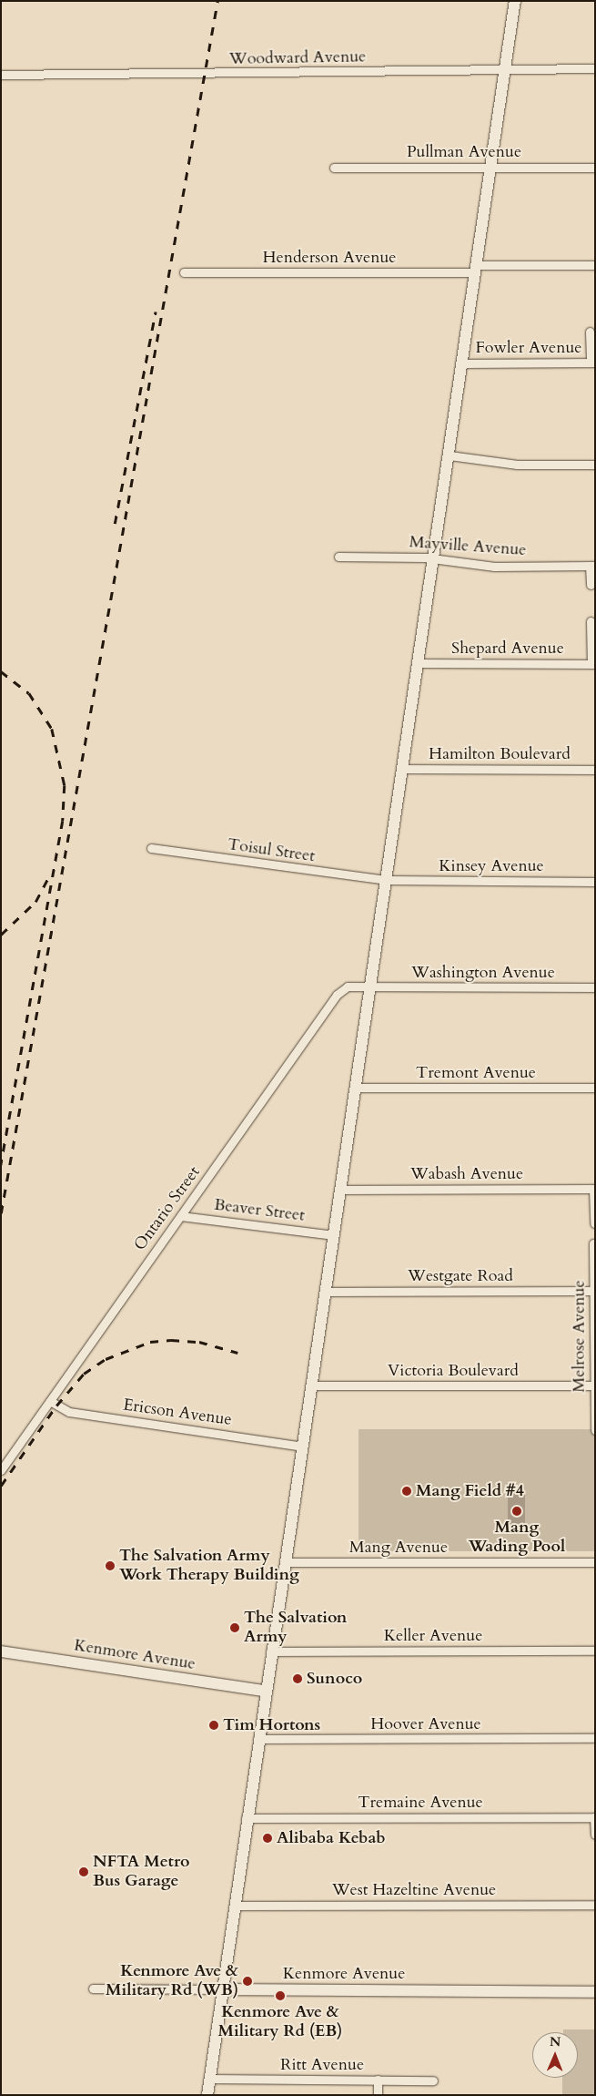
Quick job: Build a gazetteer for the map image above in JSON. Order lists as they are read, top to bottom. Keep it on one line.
{"streets":{"main road":["Kenmore Avenue"],"street":["Woodward Avenue","Pullman Avenue","Henderson Avenue","Fowler Avenue","Mayville Avenue","Shepard Avenue","Hamilton Boulevard","Toisul Street","Kinsey Avenue","Washington Avenue","Tremont Avenue","Wabash Avenue","Ontario Street","Beaver Street","Westgate Road","Melrose Avenue","Victoria Boulevard","Ericson Avenue","Mang Avenue","Keller Avenue","Hoover Avenue","Tremaine Avenue","West Hazeltine Avenue","Ritt Avenue"]},"crossings":[["Toisul Street","Kinsey Avenue"],["Washington Avenue","Ontario Street"],["Ontario Street","Beaver Street"],["Ontario Street","Ericson Avenue"],["Westgate Road","Melrose Avenue"],["Melrose Avenue","Victoria Boulevard"]],"places":["Mang Field #4","Mang Wading Pool","The Salvation Army Work Therapy Building","The Salvation Army","Sunoco","Tim Hortons","Alibaba Kebab","NFTA Metro Bus Garage","Kenmore Ave & Military Rd (WB)","Kenmore Ave & Military Rd (EB)"],"north":"top"}
